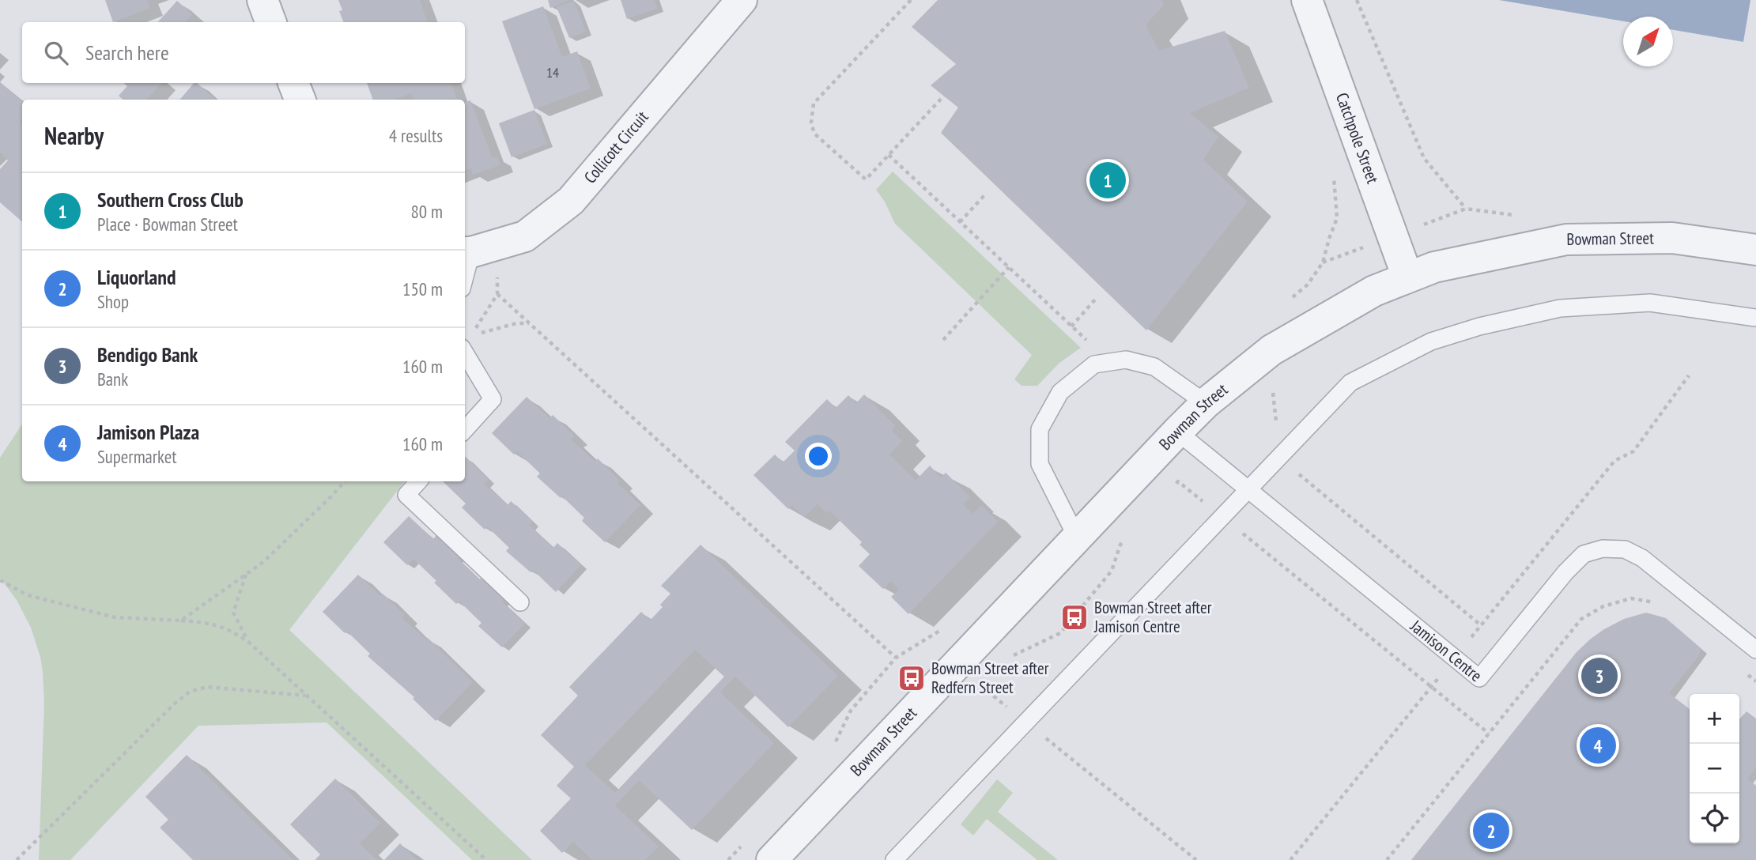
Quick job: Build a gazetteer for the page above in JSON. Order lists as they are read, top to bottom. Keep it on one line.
{"streets":{"street":["Catchpole Street","Collicott Circuit","Bowman Street"],"lane":["Jamison Centre"]},"crossings":[["Catchpole Street","Bowman Street"],["Bowman Street","Jamison Centre"]],"places":{"bus stop":["Bowman Street after Jamison Centre","Bowman Street after Redfern Street"]},"house_numbers":["14"],"north":"top right","page":{"search":"Search here","heading":["Nearby","4 results"],"pins":["1","3","4","2"],"list":[{"mark":"1","name":"Southern Cross Club","note":"Place · Bowman Street","value":"80 m"},{"mark":"2","name":"Liquorland","note":"Shop","value":"150 m"},{"mark":"3","name":"Bendigo Bank","note":"Bank","value":"160 m"},{"mark":"4","name":"Jamison Plaza","note":"Supermarket","value":"160 m"}],"map_buttons":["+","−"]}}
